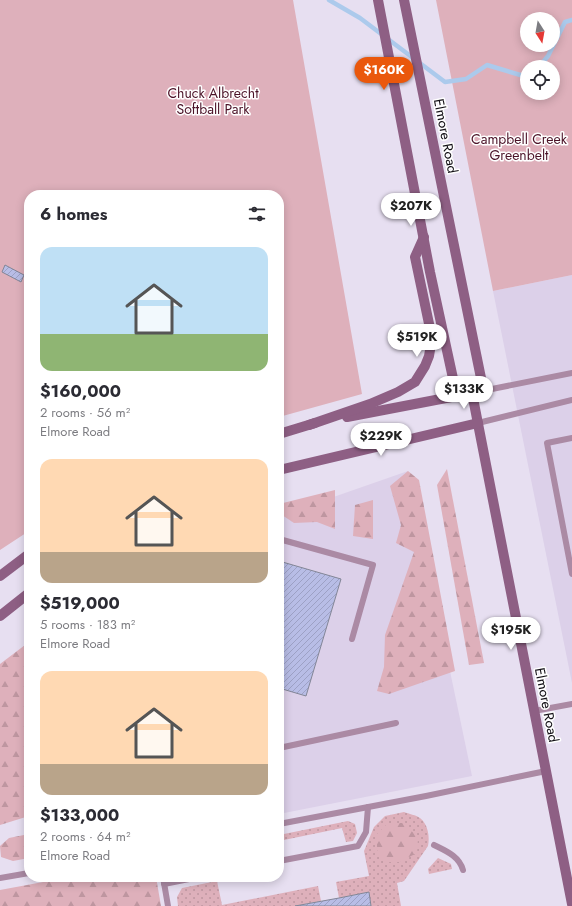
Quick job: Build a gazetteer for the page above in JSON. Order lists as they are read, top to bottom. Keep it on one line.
{"streets":{"main road":["Elmore Road"]},"parks":["Chuck Albrecht Softball Park","Campbell Creek Greenbelt"],"north":"bottom","page":{"price":["$160K","$207K","$519K","$133K","$229K","$195K"],"heading":"6 homes","list":[{"name":"$160,000","note":"2 rooms · 56 m² · Elmore Road"},{"name":"$519,000","note":"5 rooms · 183 m² · Elmore Road"},{"name":"$133,000","note":"2 rooms · 64 m² · Elmore Road"}]}}
